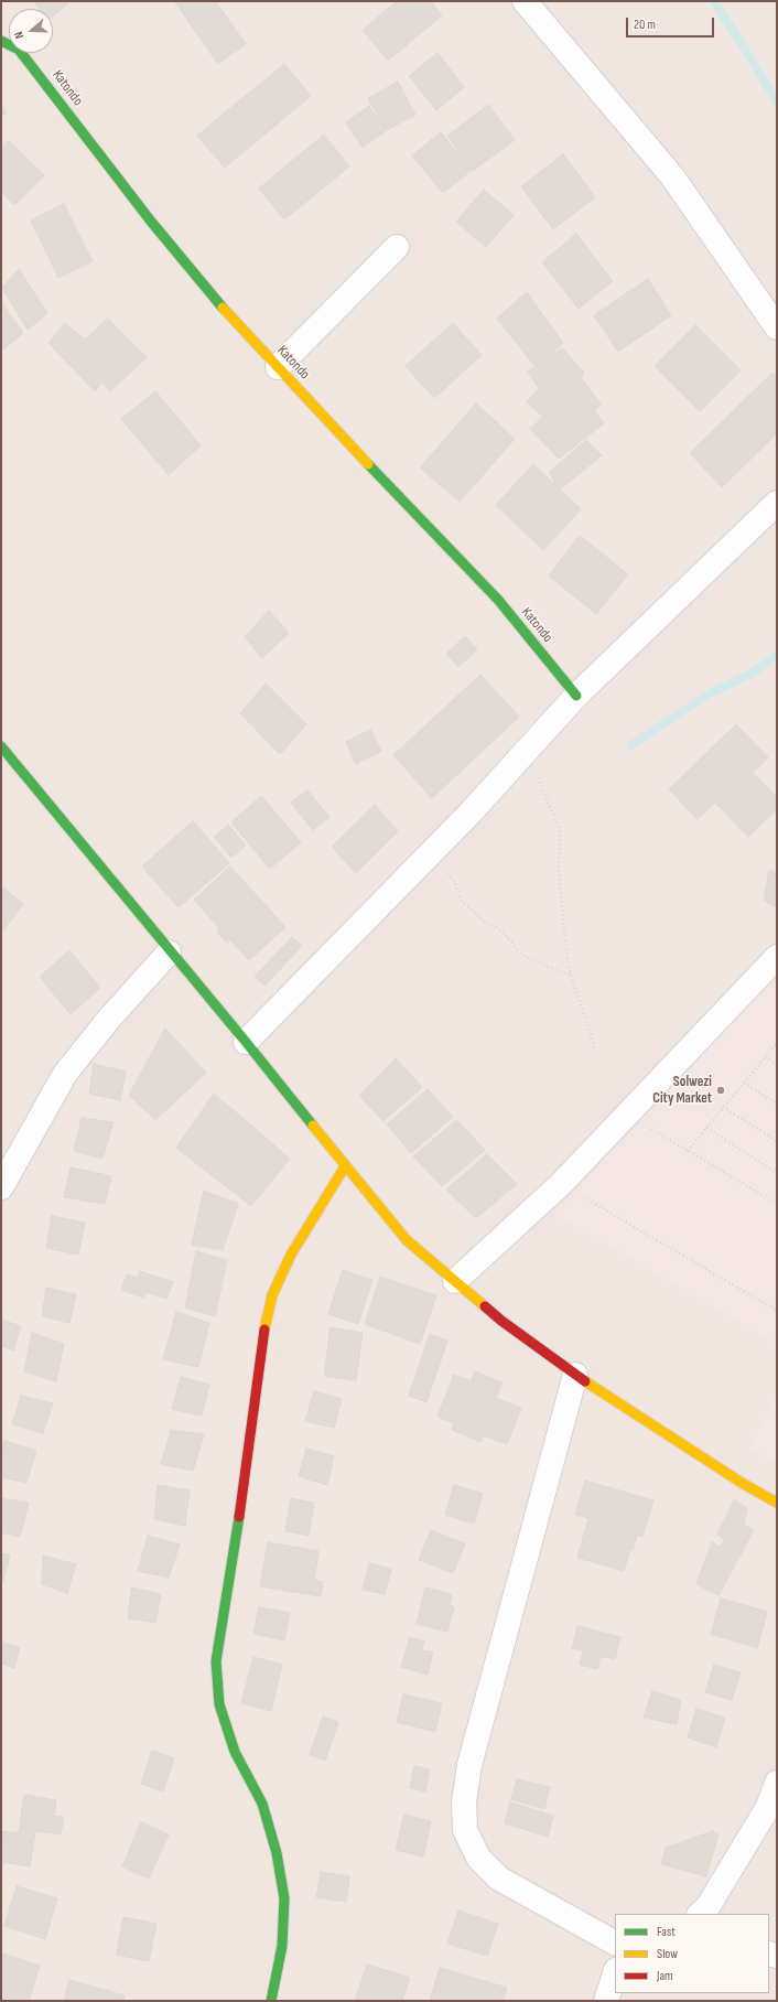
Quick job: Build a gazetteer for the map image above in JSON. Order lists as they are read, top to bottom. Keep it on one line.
{"streets":{"street":["Katondo"]},"places":["Solwezi City Market"],"legend":["Fast","Slow","Jam"],"scale_bar":"20 m","north":"left"}
